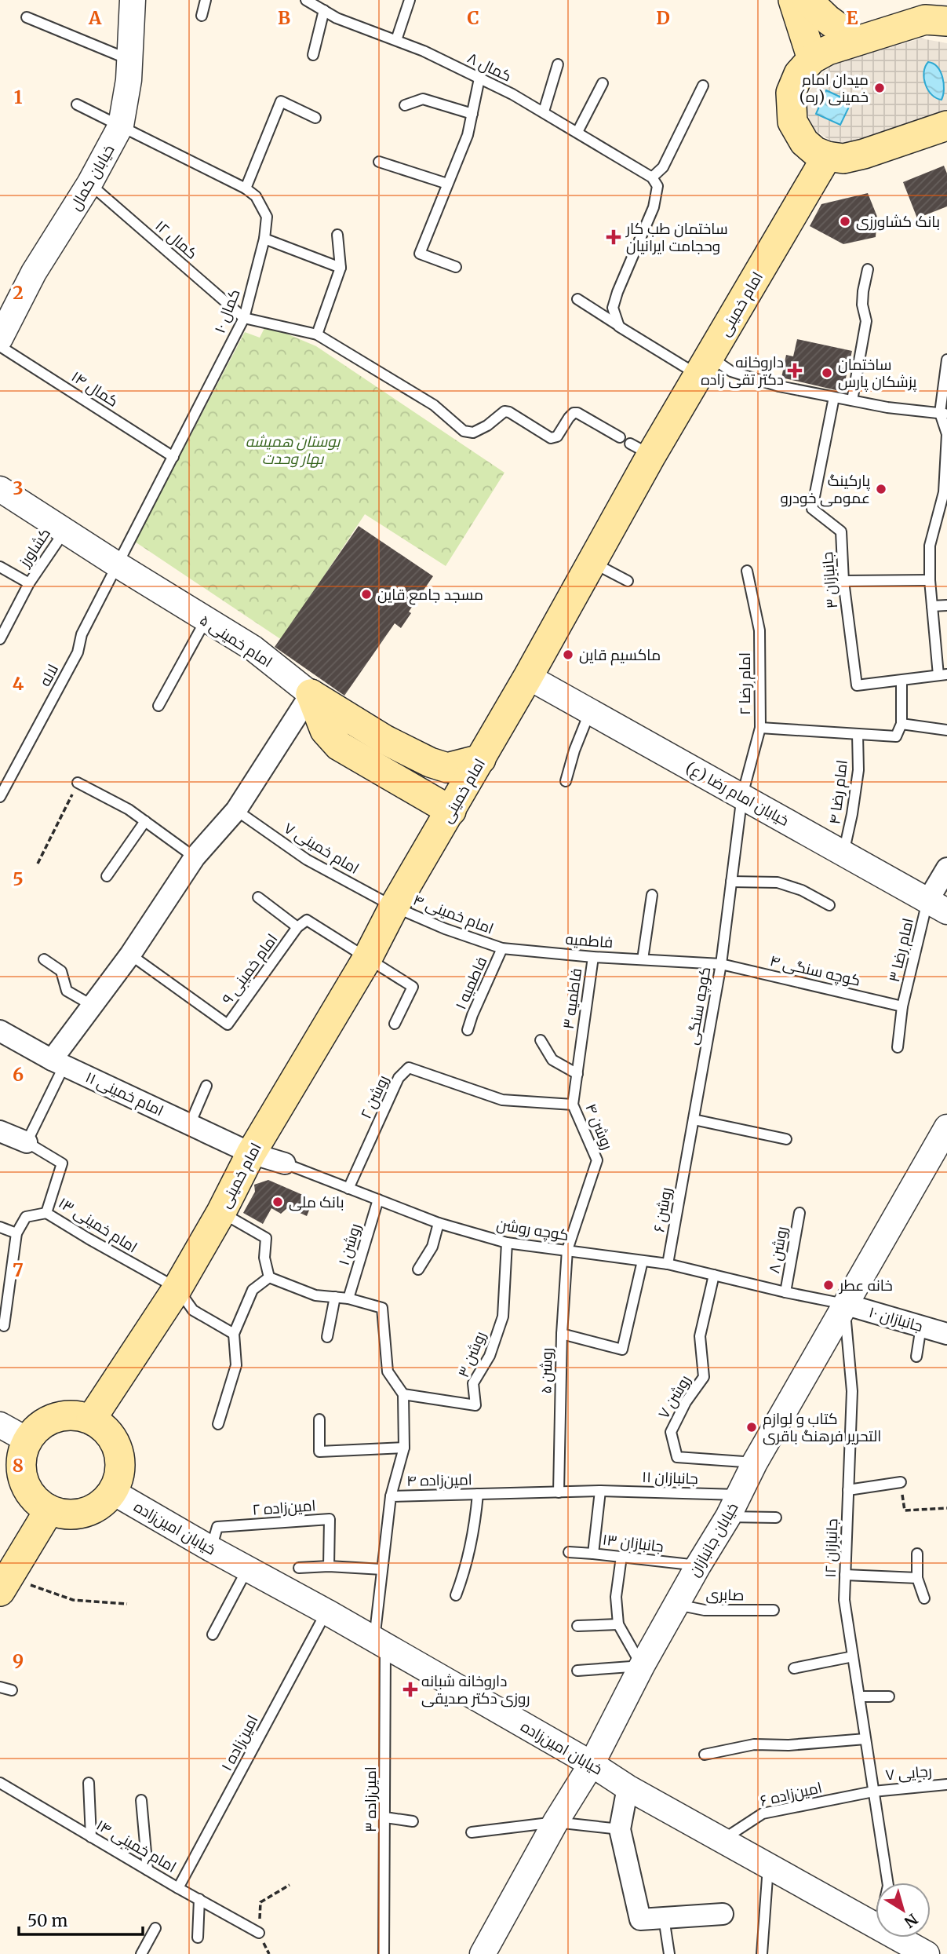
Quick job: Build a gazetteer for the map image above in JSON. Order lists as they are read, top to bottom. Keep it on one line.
{"streets":{"main road":["امام خمینی"],"street":["خیابان کمال","امام خمینی ۵","خیابان امام رضا (ع)","امام خمینی ۱۱","جانبازان ۱۰","خیابان امین‌زاده","خیابان جانبازان"],"lane":["کمال ۸","کمال ۱۲","کمال ۱۰","کمال ۱۴","کشاورز","جانبازان ۳","لاله","امام رضا ۲","امام رضا ۴","امام خمینی ۷","امام خمینی ۴","فاطمیه","امام رضا ۳","امام خمینی ۹","کوچه سنگی ۴","فاطمیه ۱","فاطمیه ۳","کوچه سنگی","روشن ۲","روشن ۴","روشن ۶","امام خمینی ۱۳","کوچه روشن","روشن ۱","روشن ۸","روشن ۳","روشن ۵","روشن ۷","جانبازان ۱۱","امین‌زاده ۴","امین‌زاده ۲","جانبازان ۱۳","جانبازان ۱۲","صابری","امین‌زاده ۱","رجایی ۷","امین‌زاده ۶","امین‌زاده ۳","امام خمینی ۱۴"]},"crossings":[["خیابان کمال","کمال ۱۲"],["خیابان کمال","کمال ۱۰"],["کمال ۱۲","کمال ۱۰"],["امام خمینی","خیابان امام رضا (ع)"],["امام خمینی","امام خمینی ۷"],["امام خمینی","امام خمینی ۴"],["امام خمینی","امام خمینی ۹"],["امام خمینی","امام خمینی ۱۱"],["امام خمینی","امام خمینی ۱۳"],["امام خمینی","خیابان امین‌زاده"],["کمال ۱۰","کمال ۱۴"],["کمال ۱۰","امام خمینی ۵"],["کمال ۱۰","لاله"],["کشاورز","امام خمینی ۵"],["امام خمینی ۵","لاله"],["امام رضا ۲","خیابان امام رضا (ع)"],["امام رضا ۲","کوچه سنگی"],["امام رضا ۴","خیابان امام رضا (ع)"],["خیابان امام رضا (ع)","امام رضا ۳"],["امام خمینی ۷","امام خمینی ۴"],["امام خمینی ۴","فاطمیه"],["امام خمینی ۴","فاطمیه ۱"],["فاطمیه","کوچه سنگی ۴"],["فاطمیه","فاطمیه ۱"],["فاطمیه","فاطمیه ۳"],["امام رضا ۳","کوچه سنگی ۴"],["کوچه سنگی ۴","کوچه سنگی"],["فاطمیه ۳","روشن ۴"],["کوچه سنگی","روشن ۶"],["امام خمینی ۱۱","کوچه روشن"],["روشن ۲","روشن ۴"],["روشن ۲","کوچه روشن"],["روشن ۴","کوچه روشن"],["روشن ۴","روشن ۵"],["روشن ۶","کوچه روشن"],["کوچه روشن","روشن ۱"],["کوچه روشن","روشن ۸"],["کوچه روشن","جانبازان ۱۰"],["کوچه روشن","روشن ۳"],["کوچه روشن","روشن ۵"],["کوچه روشن","روشن ۷"],["کوچه روشن","خیابان جانبازان"],["کوچه روشن","جانبازان ۱۲"],["جانبازان ۱۰","خیابان جانبازان"],["جانبازان ۱۰","جانبازان ۱۲"],["روشن ۵","امین‌زاده ۴"],["روشن ۷","خیابان جانبازان"],["جانبازان ۱۱","امین‌زاده ۴"],["جانبازان ۱۱","خیابان جانبازان"],["جانبازان ۱۱","جانبازان ۱۳"],["امین‌زاده ۴","خیابان امین‌زاده"],["امین‌زاده ۴","جانبازان ۱۳"],["امین‌زاده ۴","امین‌زاده ۳"],["امین‌زاده ۲","خیابان امین‌زاده"],["خیابان امین‌زاده","خیابان جانبازان"],["خیابان امین‌زاده","امین‌زاده ۱"],["خیابان امین‌زاده","امین‌زاده ۶"],["خیابان امین‌زاده","امین‌زاده ۳"],["خیابان جانبازان","جانبازان ۱۳"],["خیابان جانبازان","جانبازان ۱۲"],["خیابان جانبازان","صابری"],["جانبازان ۱۲","رجایی ۷"],["جانبازان ۱۲","امین‌زاده ۶"],["امین‌زاده ۱","امام خمینی ۱۴"],["رجایی ۷","امین‌زاده ۶"]],"parks":["بوستان همیشه بهار وحدت"],"places":{"other":["میدان امام خمینی (ره)","بانک کشاورزی","ساختمان پزشکان پارس","پارکینگ عمومی خودرو","مسجد جامع قاین","ماکسیم قاین","بانک ملی","خانه عطر","کتاب و لوازم التحریر فرهنگ باقری"],"health":["ساختمان طب کار و‌حجامت ایرانیان","داروخانه دکتر تقی زاده","داروخانه شبانه روزی دکتر صدیقی"]},"scale_bar":"50 m","north":"bottom right","grid":{"columns":["A","B","C","D","E"],"rows":["1","2","3","4","5","6","7","8","9"]}}
